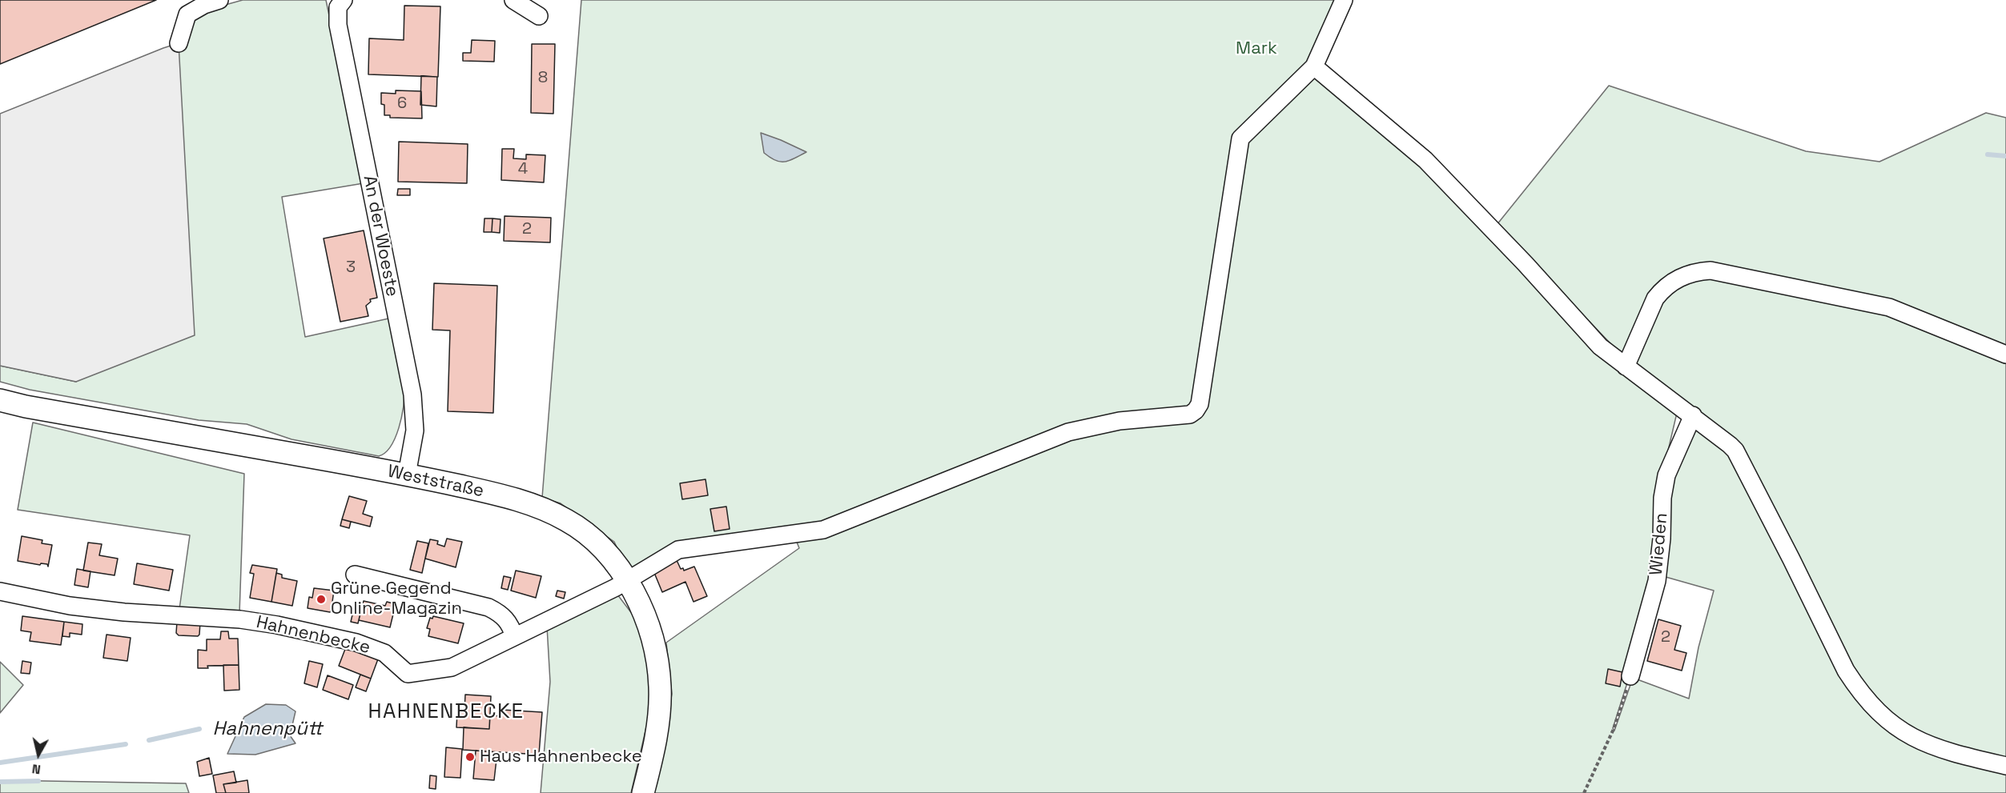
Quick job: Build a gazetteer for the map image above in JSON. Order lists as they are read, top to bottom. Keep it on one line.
{"streets":{"main road":["Weststraße"],"street":["An der Woeste","Wieden","Hahnenbecke"]},"crossings":[["An der Woeste","Weststraße"],["Weststraße","Hahnenbecke"]],"districts":["HAHNENBECKE"],"water":["Hahnenpütt"],"parks":["Mark"],"places":["Grüne Gegend Online-Magazin","Haus Hahnenbecke"],"house_numbers":["8","6","4","2","3","2"],"north":"bottom"}
